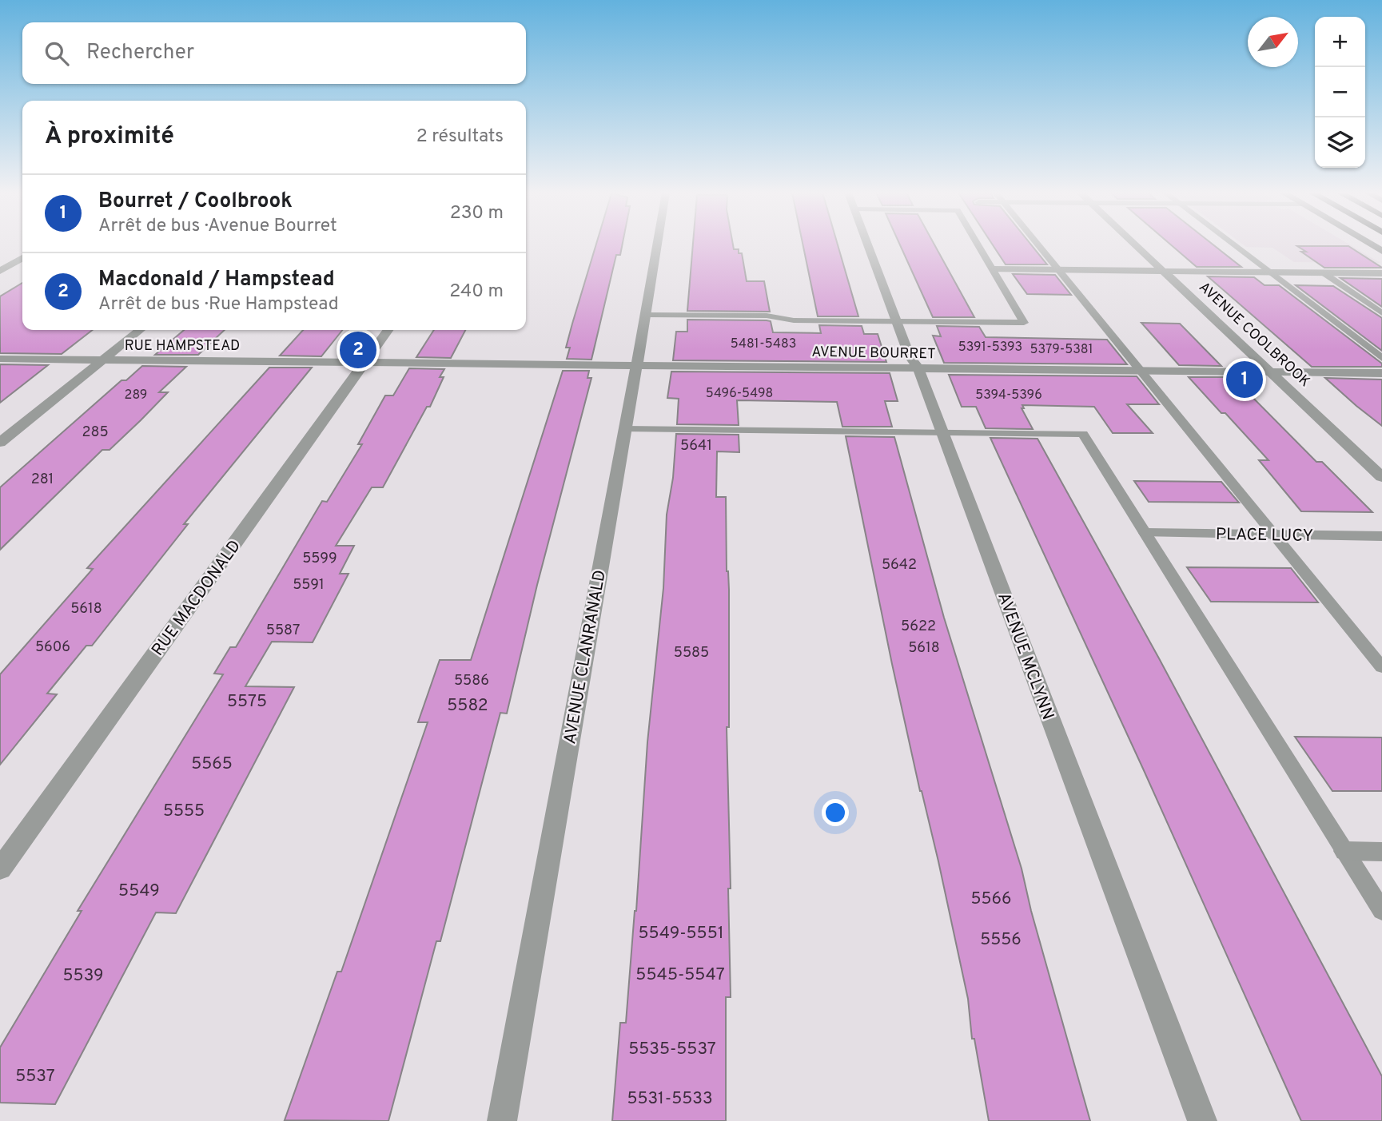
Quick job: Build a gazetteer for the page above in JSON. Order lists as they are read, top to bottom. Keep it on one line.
{"streets":{"street":["AVENUE COOLBROOK","RUE HAMPSTEAD","AVENUE BOURRET","PLACE LUCY","RUE MACDONALD","AVENUE MCLYNN","AVENUE CLANRANALD"]},"crossings":[["AVENUE COOLBROOK","AVENUE BOURRET"],["RUE HAMPSTEAD","AVENUE BOURRET"],["RUE HAMPSTEAD","RUE MACDONALD"],["AVENUE BOURRET","RUE MACDONALD"],["AVENUE BOURRET","AVENUE MCLYNN"],["AVENUE BOURRET","AVENUE CLANRANALD"]],"house_numbers":["5481-5483","5391-5393","5379-5381","5496-5498","289","5394-5396","285","5641","281","5599","5642","5591","5618","5622","5587","5606","5618","5585","5586","5575","5582","5565","5555","5549","5566","5549-5551","5556","5545-5547","5539","5535-5537","5537","5531-5533"],"north":"top right","page":{"map_buttons":["+","−"],"search":"Rechercher","heading":["À proximité","2 résultats"],"list":[{"mark":"1","name":"Bourret / Coolbrook","note":"Arrêt de bus · Avenue Bourret","value":"230 m"},{"mark":"2","name":"Macdonald / Hampstead","note":"Arrêt de bus · Rue Hampstead","value":"240 m"}],"pins":["2","1"]}}
